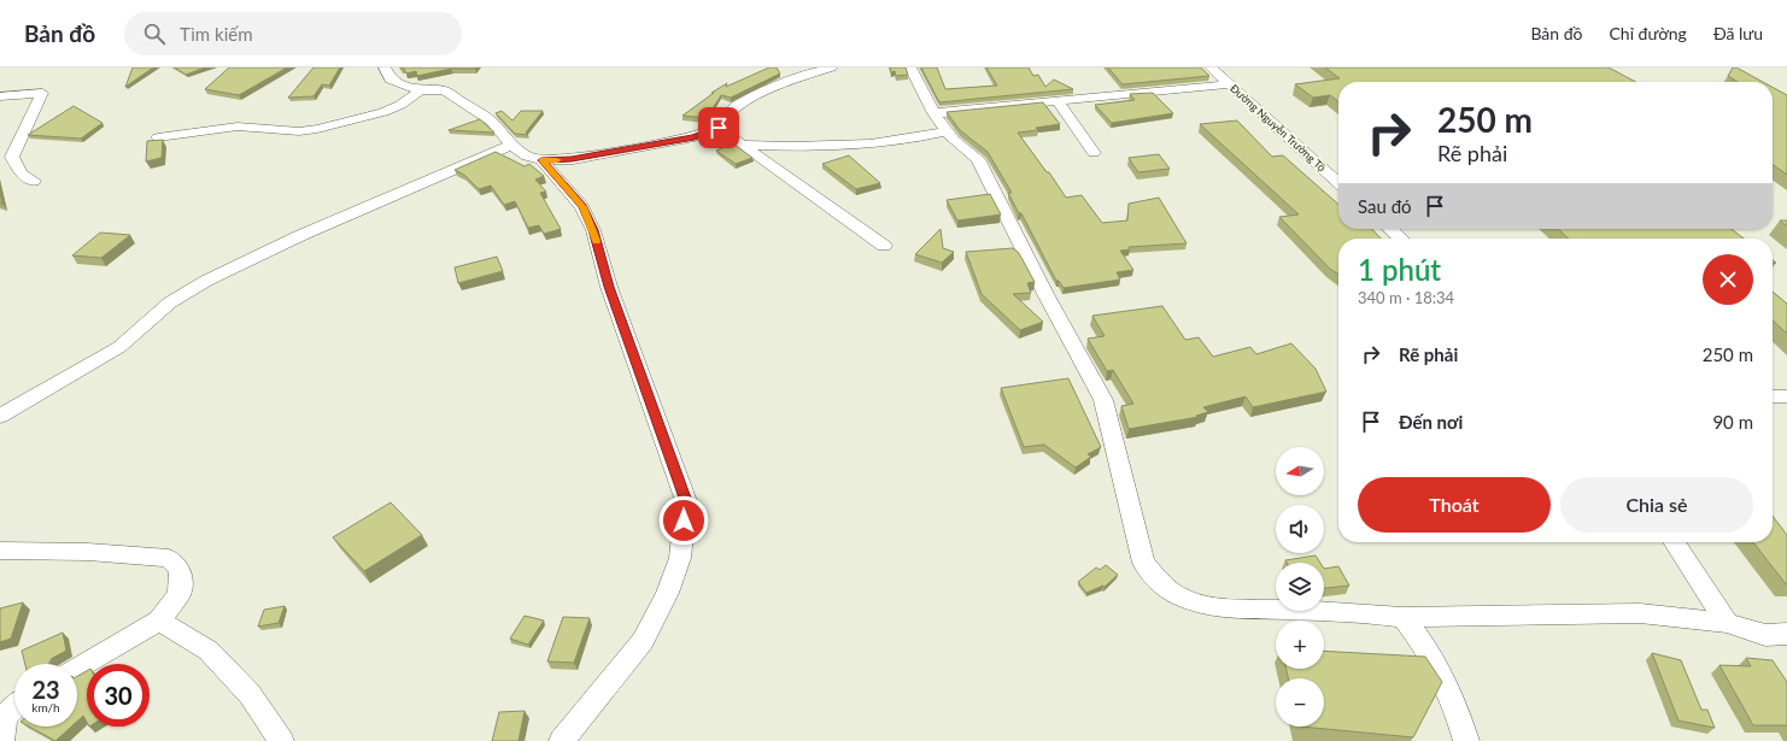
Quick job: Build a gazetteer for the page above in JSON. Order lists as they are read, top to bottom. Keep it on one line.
{"streets":{"street":["Đường Nguyễn Trường Tộ"]},"north":"left","page":{"header":"Bản đồ","search":"Tìm kiếm","nav":["Bản đồ","Chỉ đường","Đã lưu"],"turn":["250 m","Rẽ phải"],"then":"Sau đó","heading":["1 phút","340 m · 18:34"],"list":[{"name":"Rẽ phải","value":"250 m"},{"name":"Đến nơi","value":"90 m"}],"map_buttons":["+","−"],"buttons":["Thoát","Chia sẻ"],"speed":"23 km/h","limit":"30"}}
